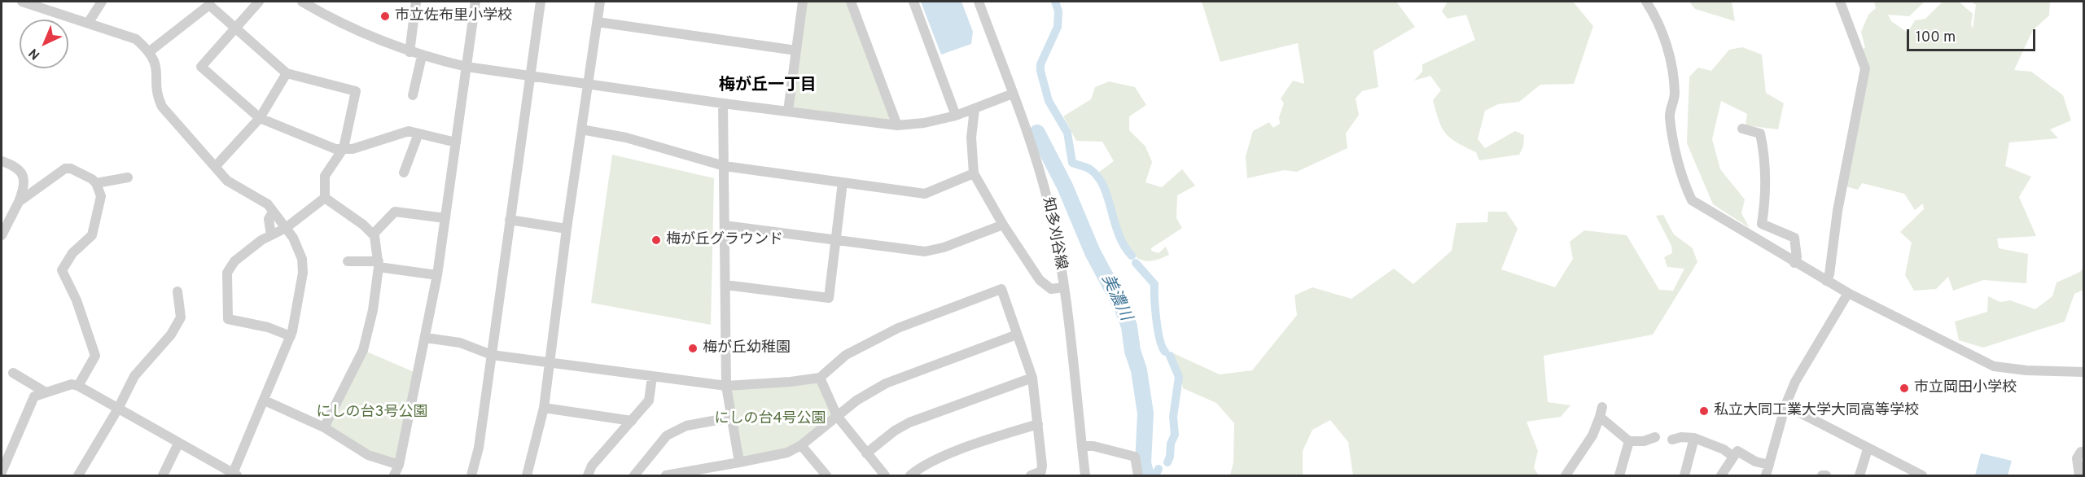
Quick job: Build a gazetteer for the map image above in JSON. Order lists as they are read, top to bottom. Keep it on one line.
{"streets":{"street":["知多刈谷線"]},"districts":["梅が丘一丁目"],"water":["美濃川"],"parks":["にしの台3号公園","にしの台4号公園"],"places":["市立佐布里小学校","梅が丘グラウンド","梅が丘幼稚園","市立岡田小学校","私立大同工業大学大同高等学校"],"scale_bar":"100 m","north":"bottom left"}
